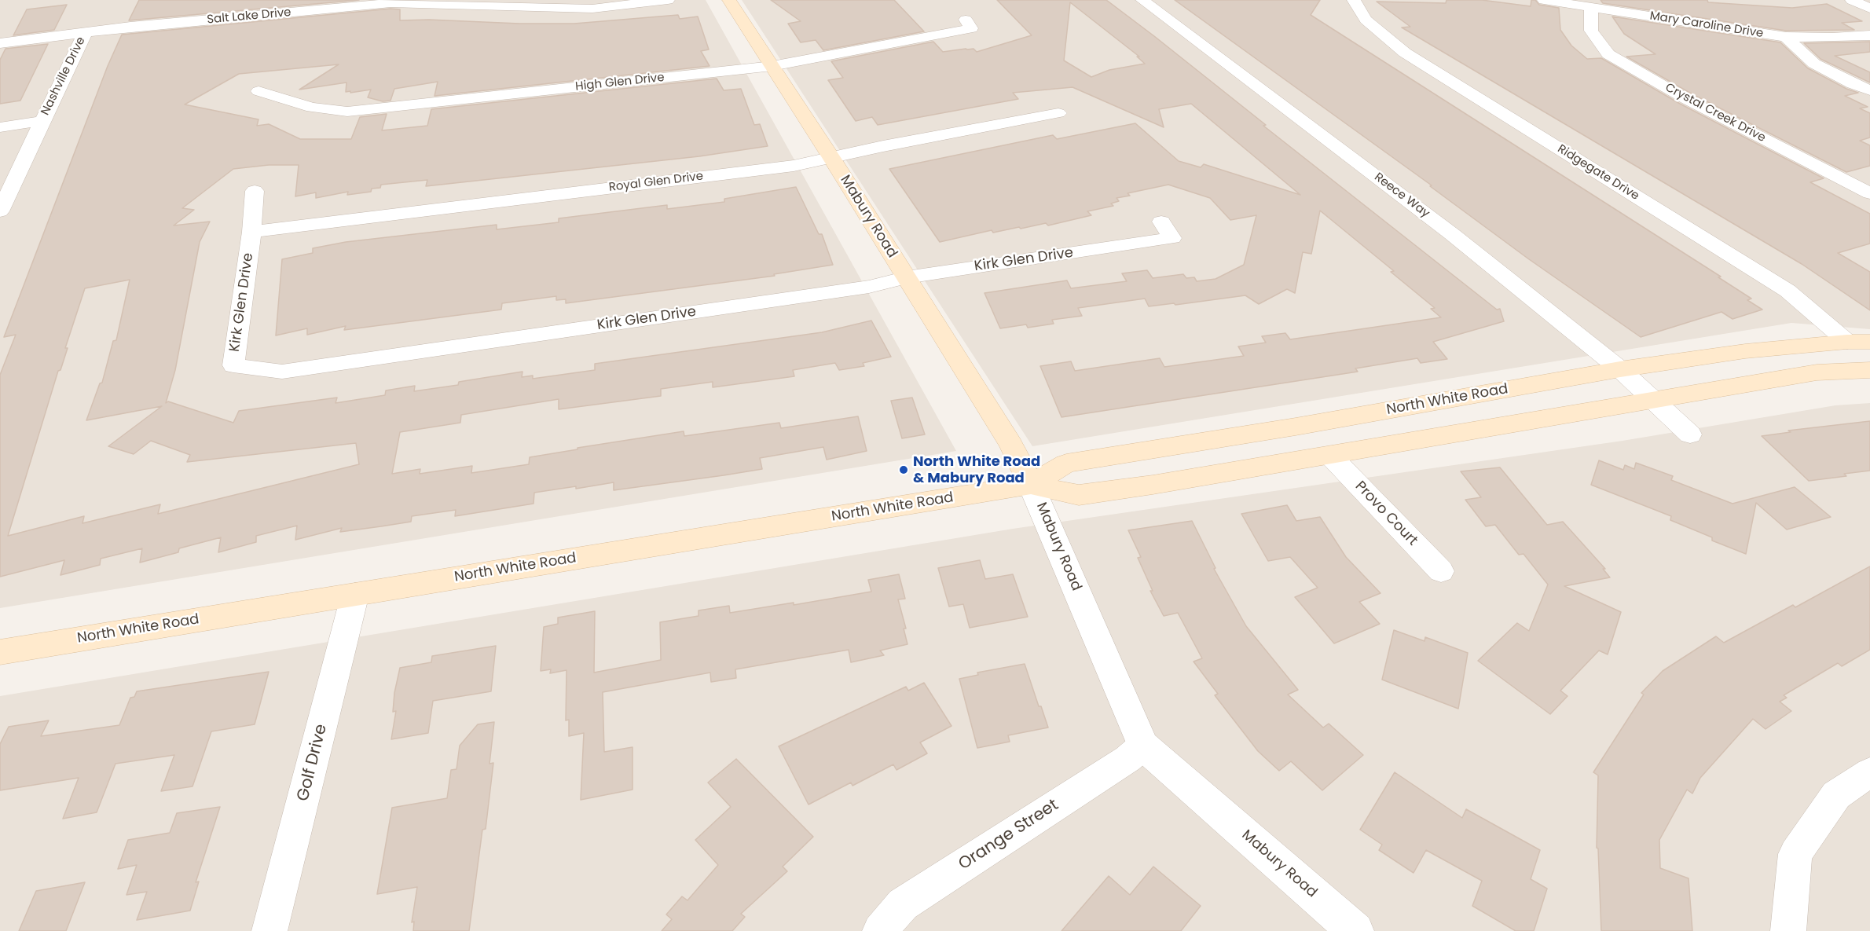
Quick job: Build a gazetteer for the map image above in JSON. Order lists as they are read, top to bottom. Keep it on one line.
{"streets":{"main road":["Mabury Road","North White Road"],"street":["Salt Lake Drive","Mary Caroline Drive","Nashville Drive","High Glen Drive","Crystal Creek Drive","Ridgegate Drive","Royal Glen Drive","Reece Way","Kirk Glen Drive","Provo Court","Golf Drive","Orange Street"]},"crossings":[["Salt Lake Drive","Nashville Drive"],["Mary Caroline Drive","Crystal Creek Drive"],["High Glen Drive","Mabury Road"],["Ridgegate Drive","North White Road"],["Royal Glen Drive","Mabury Road"],["Royal Glen Drive","Kirk Glen Drive"],["Reece Way","North White Road"],["Mabury Road","Kirk Glen Drive"],["Mabury Road","North White Road"],["Mabury Road","Orange Street"],["North White Road","Provo Court"],["North White Road","Golf Drive"]],"places":["North White Road & Mabury Road"]}
